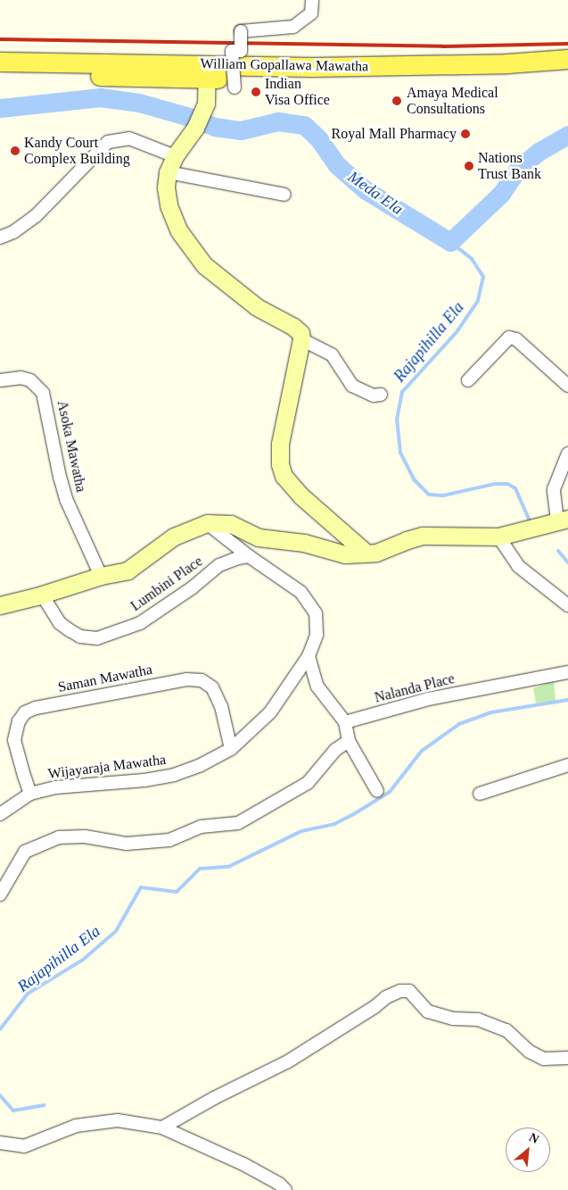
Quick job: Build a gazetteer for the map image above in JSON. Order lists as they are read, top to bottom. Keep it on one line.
{"streets":{"main road":["William Gopallawa Mawatha"],"street":["Asoka Mawatha","Lumbini Place","Saman Mawatha","Nalanda Place","Wijayaraja Mawatha"]},"crossings":[["Lumbini Place","Wijayaraja Mawatha"],["Saman Mawatha","Wijayaraja Mawatha"]],"water":["Meda Ela","Rajapihilla Ela"],"places":["Indian Visa Office","Amaya Medical Consultations","Royal Mall Pharmacy","Kandy Court Complex Building","Nations Trust Bank"],"north":"top right"}
